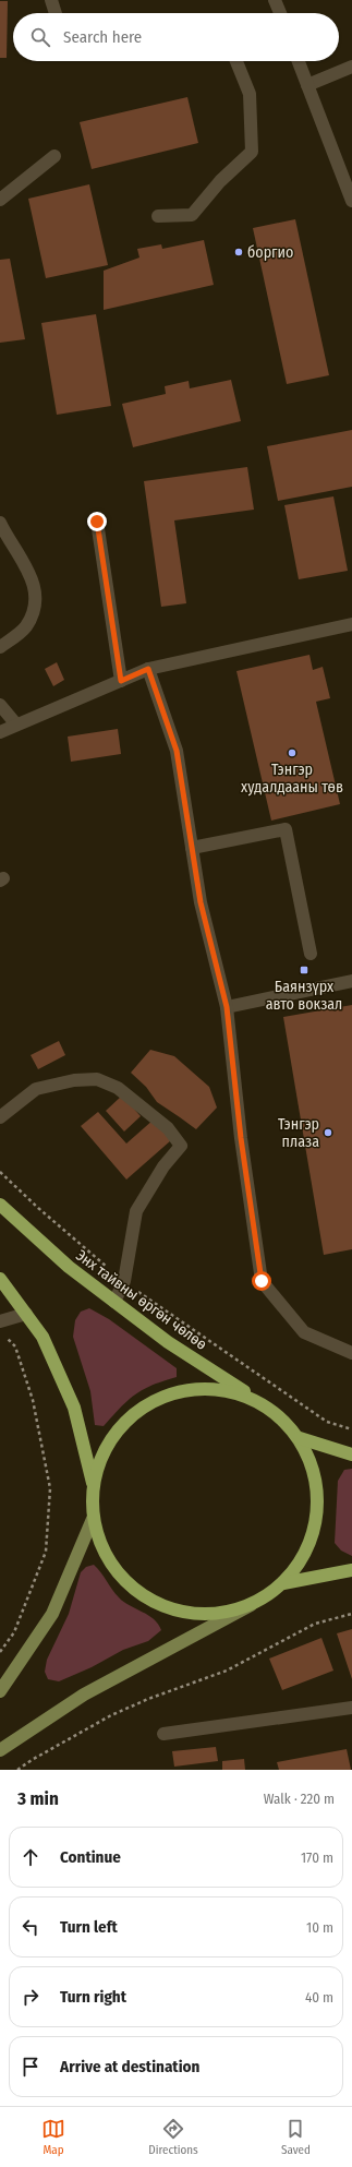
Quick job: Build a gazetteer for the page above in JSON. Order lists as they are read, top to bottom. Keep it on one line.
{"streets":{"highway":["Энх тайвны өргөн чөлөө"]},"places":{"other":["боргио","Тэнгэр худалдааны төв","Тэнгэр плаза"],"transit":["Баянзүрх авто вокзал"]},"page":{"search":"Search here","heading":["3 min","Walk · 220 m"],"list":[["Continue","170 m"],["Turn left","10 m"],["Turn right","40 m"],"Arrive at destination"],"nav":["Map","Directions","Saved"]}}
